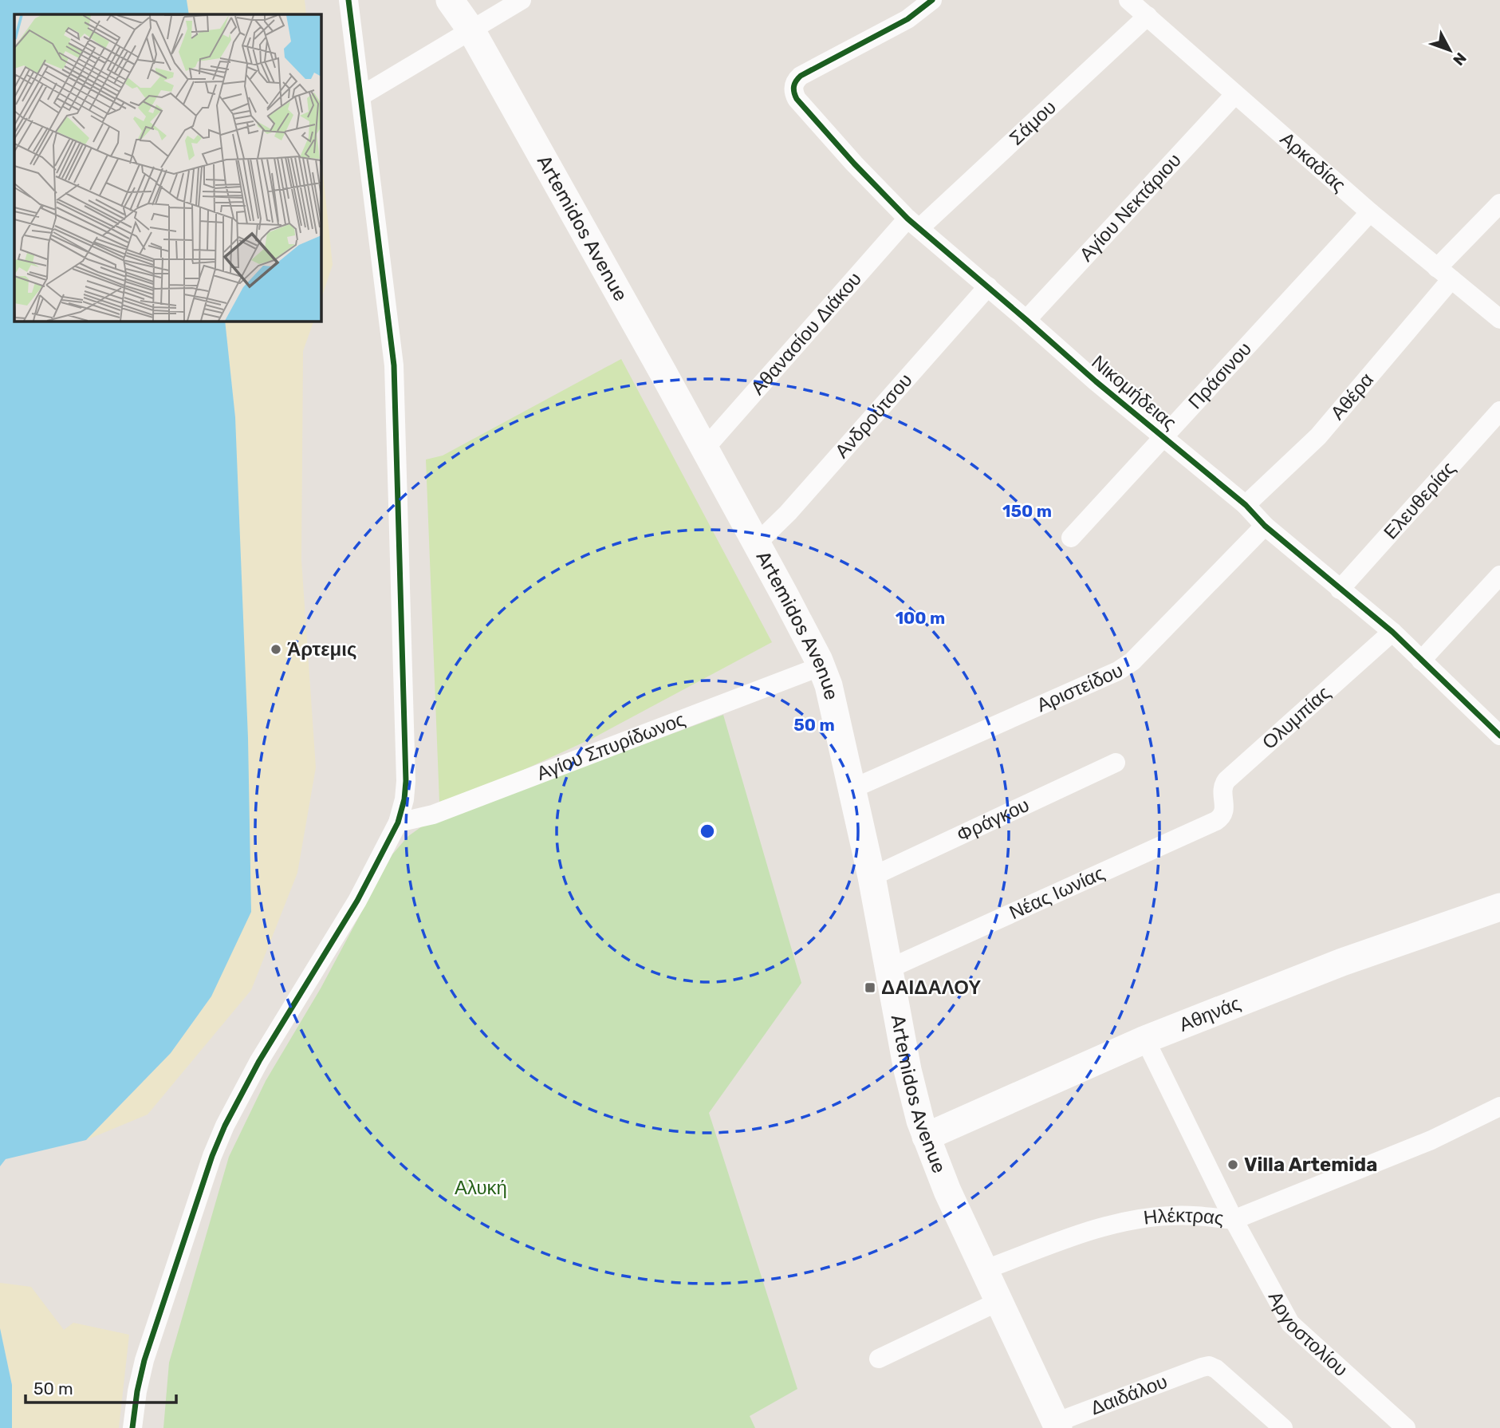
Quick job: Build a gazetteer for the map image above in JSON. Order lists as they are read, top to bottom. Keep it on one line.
{"streets":{"main road":["Artemidos Avenue","Αθηνάς"],"street":["Σάμου","Αρκαδίας","Αγίου Νεκτάριου","Αθανασίου Διάκου","Πράσινου","Νικομήδειας","Αθέρα","Ανδρούτσου","Ελευθερίας","Αριστείδου","Ολυμπίας","Αγίου Σπυρίδωνος","Φράγκου","Νέας Ιωνίας","Ηλέκτρας","Αργοστολίου","Δαιδάλου"]},"crossings":[["Σάμου","Αρκαδίας"],["Σάμου","Αθανασίου Διάκου"],["Σάμου","Νικομήδειας"],["Αρκαδίας","Αγίου Νεκτάριου"],["Αρκαδίας","Πράσινου"],["Αρκαδίας","Αθέρα"],["Αγίου Νεκτάριου","Νικομήδειας"],["Artemidos Avenue","Αθανασίου Διάκου"],["Artemidos Avenue","Ανδρούτσου"],["Artemidos Avenue","Αριστείδου"],["Artemidos Avenue","Αγίου Σπυρίδωνος"],["Artemidos Avenue","Φράγκου"],["Artemidos Avenue","Νέας Ιωνίας"],["Artemidos Avenue","Αθηνάς"],["Artemidos Avenue","Ηλέκτρας"],["Artemidos Avenue","Δαιδάλου"],["Αθανασίου Διάκου","Νικομήδειας"],["Πράσινου","Νικομήδειας"],["Νικομήδειας","Αθέρα"],["Νικομήδειας","Ανδρούτσου"],["Νικομήδειας","Ελευθερίας"],["Νικομήδειας","Αριστείδου"],["Νικομήδειας","Ολυμπίας"],["Ολυμπίας","Νέας Ιωνίας"],["Αθηνάς","Αργοστολίου"],["Ηλέκτρας","Αργοστολίου"]],"parks":["Αλυκή"],"places":{"other":["Άρτεμις","Villa Artemida"],"transit":["ΔΑΙΔΑΛΟΥ"]},"scale_bar":"50 m","north":"bottom right","rings":["150 m","100 m","50 m"]}
